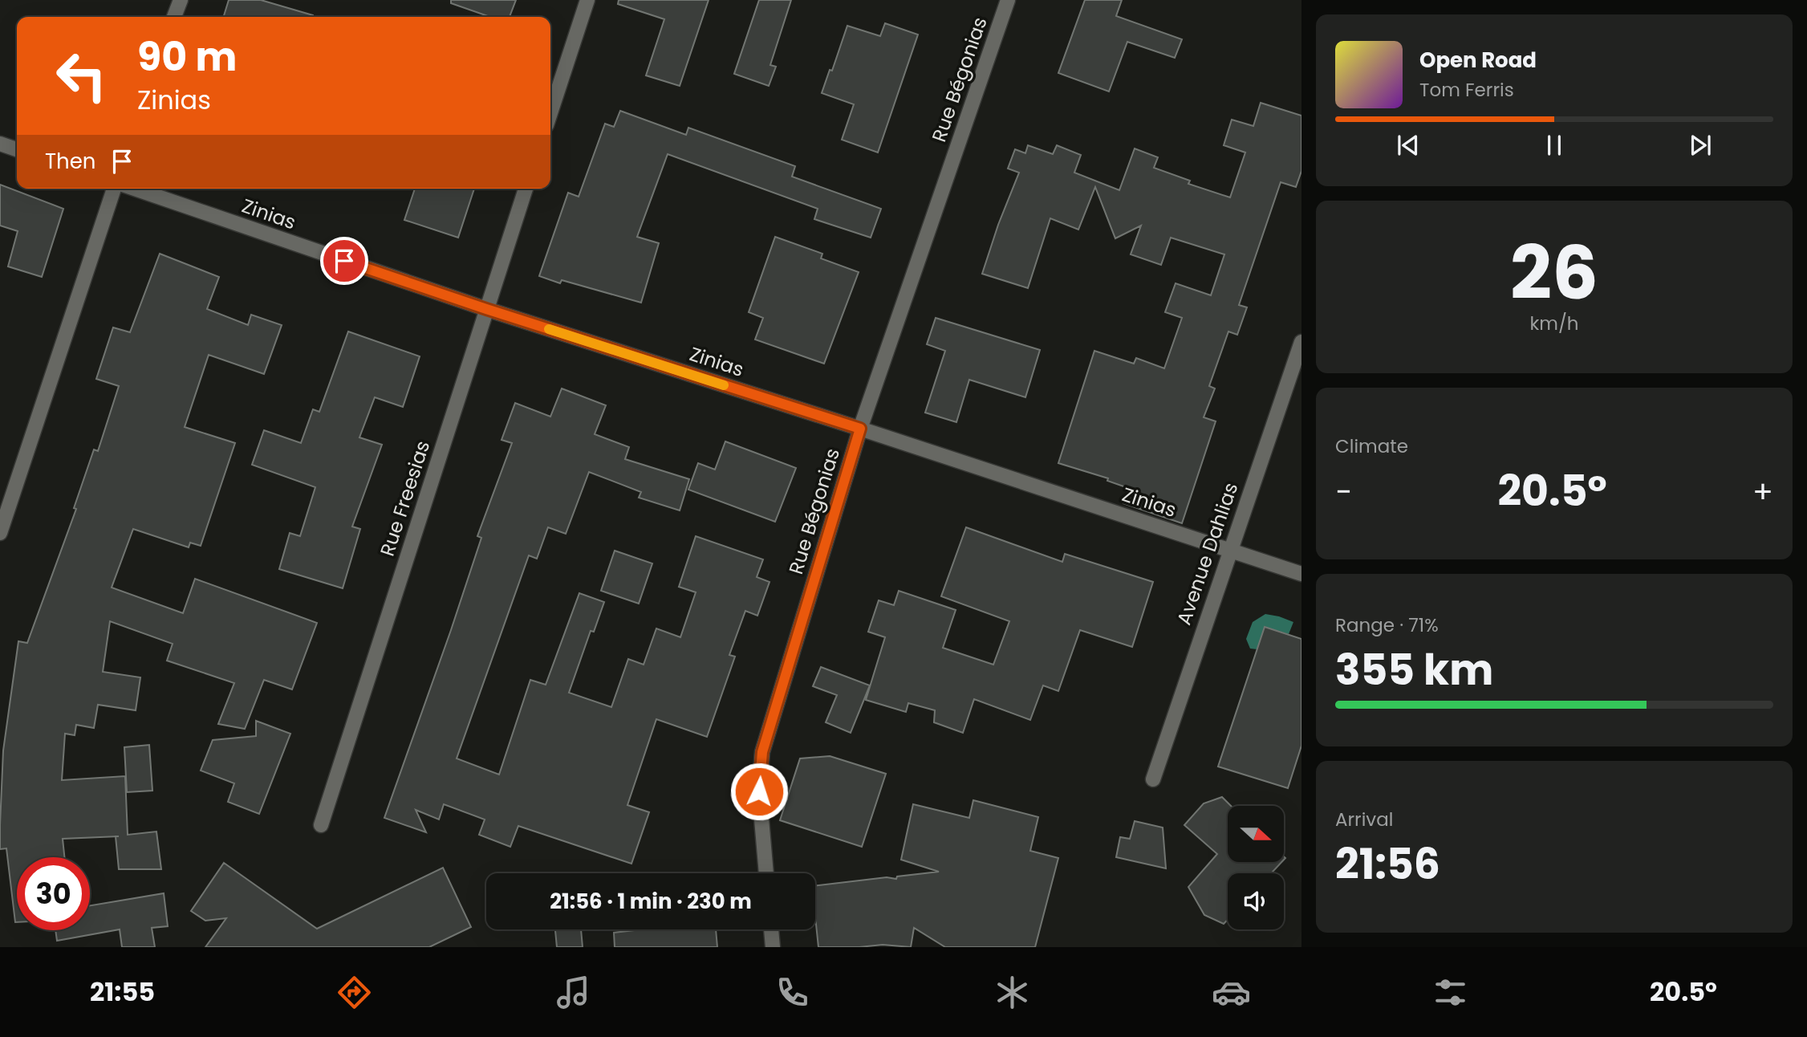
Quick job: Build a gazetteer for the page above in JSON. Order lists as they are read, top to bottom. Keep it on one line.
{"streets":{"street":["Rue Bégonias","Zinias","Rue Freesias","Avenue Dahlias"]},"crossings":[["Rue Bégonias","Zinias"],["Zinias","Rue Freesias"],["Zinias","Avenue Dahlias"]],"north":"right","page":{"turn":["90 m","Zinias"],"song":["Open Road","Tom Ferris"],"then":"Then","tile":[["26","km/h"],"Climate",["Range · 71%","355 km"],["Arrival","21:56"]],"heat":["−","20.5°","+"],"limit":"30","trip":"21:56 · 1 min · 230 m","tabs":["21:55","20.5°"]}}
